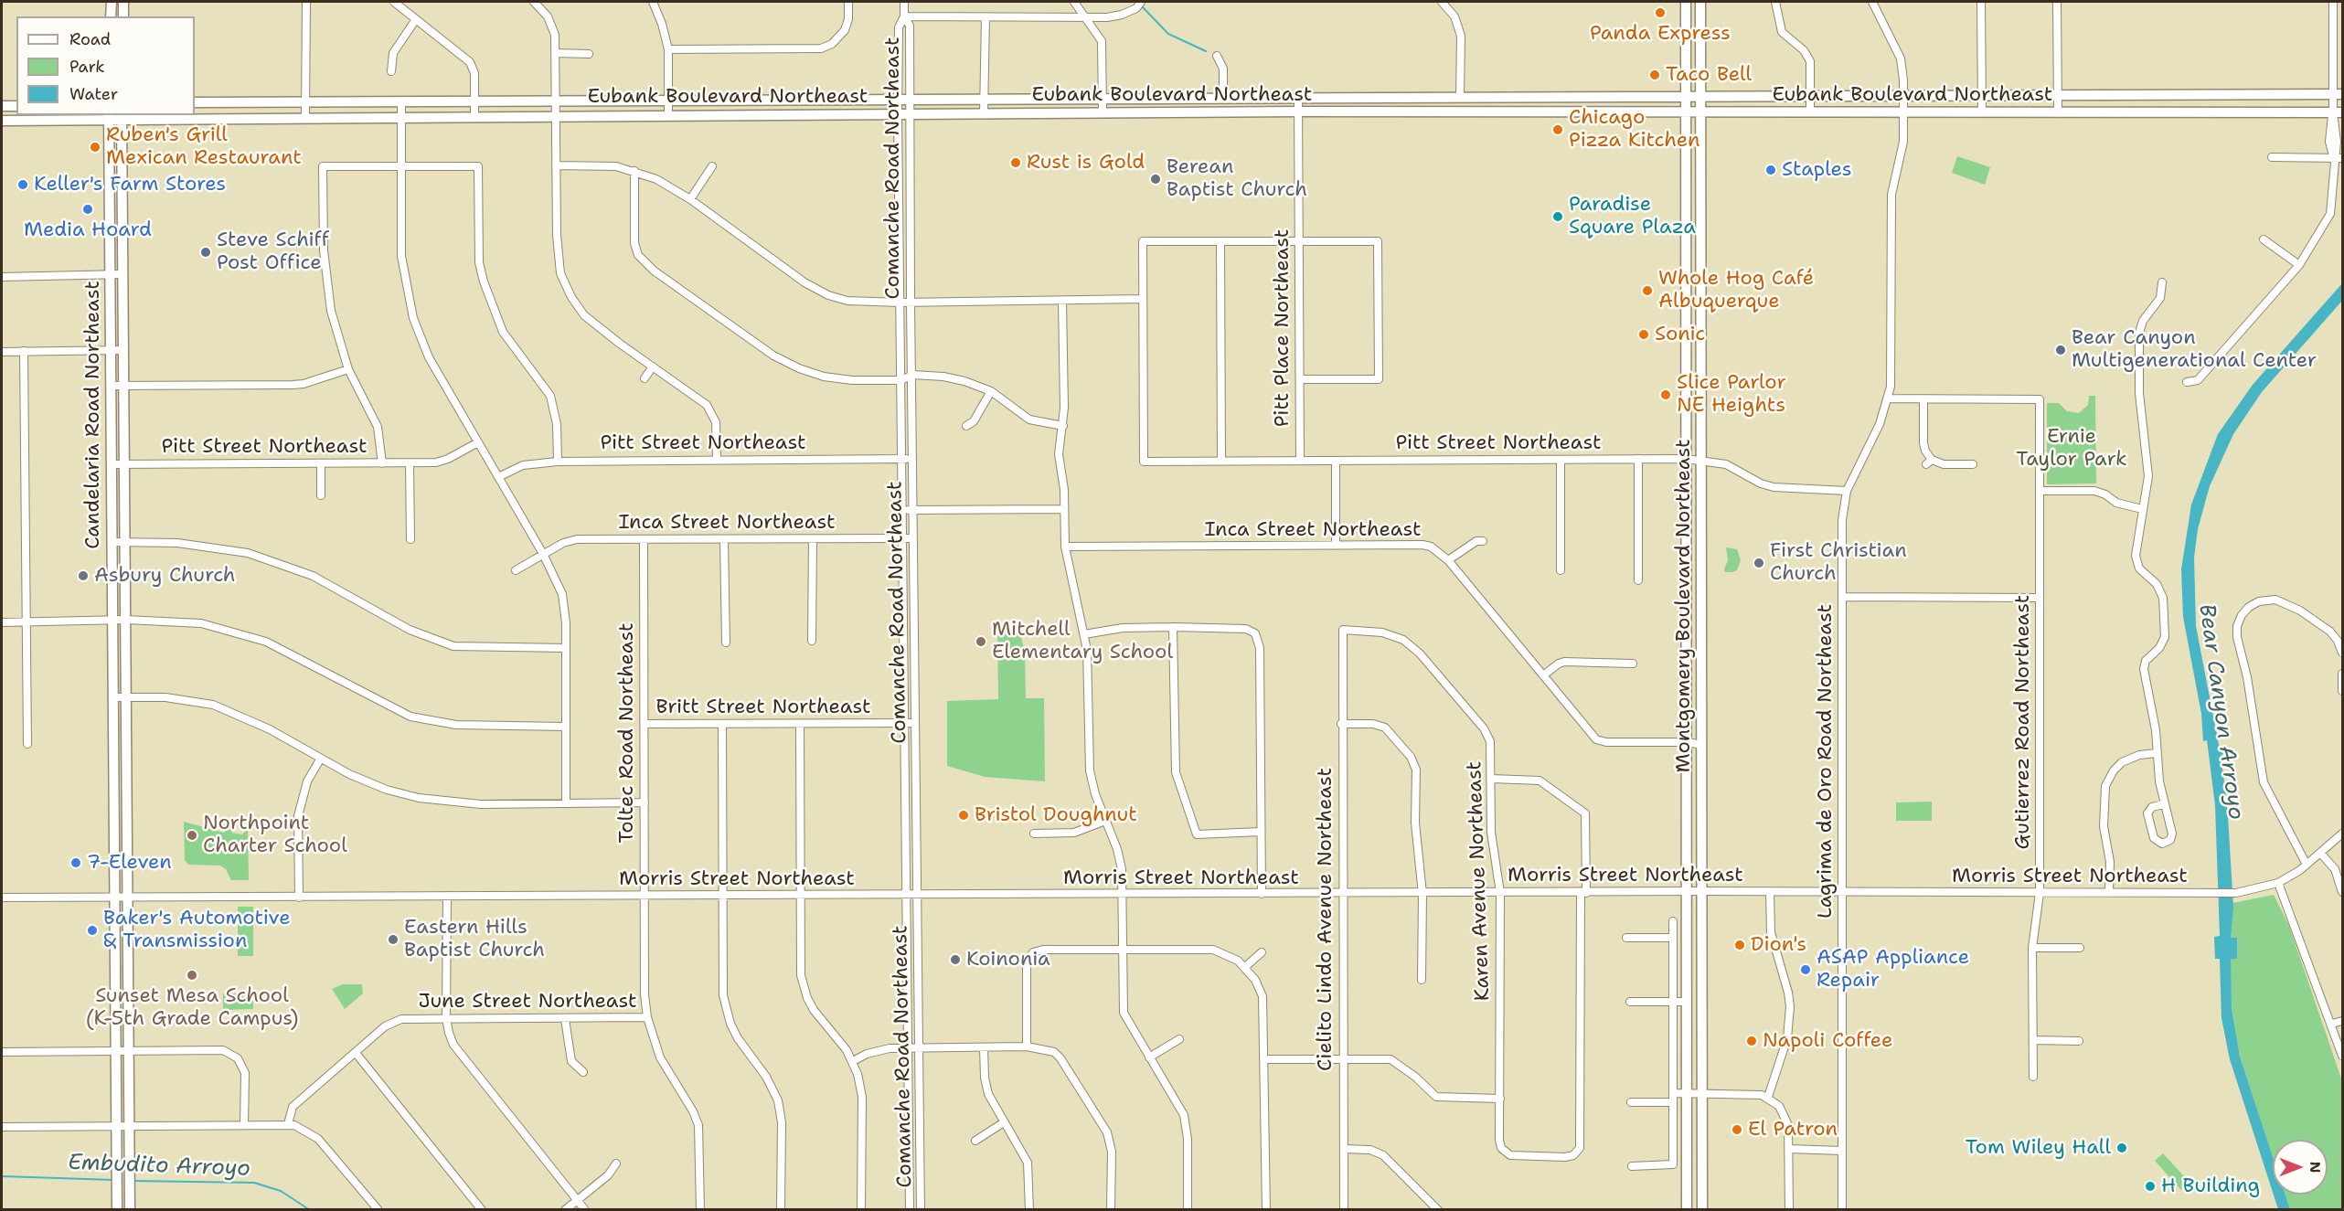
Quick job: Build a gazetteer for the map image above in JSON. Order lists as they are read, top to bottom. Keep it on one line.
{"streets":{"main road":["Eubank Boulevard Northeast","Candelaria Road Northeast","Montgomery Boulevard Northeast"],"street":["Comanche Road Northeast","Pitt Place Northeast","Pitt Street Northeast","Inca Street Northeast","Britt Street Northeast","Gutierrez Road Northeast","Toltec Road Northeast","Lagrima de Oro Road Northeast","Morris Street Northeast","Karen Avenue Northeast","Cielito Lindo Avenue Northeast","June Street Northeast"]},"crossings":[["Eubank Boulevard Northeast","Comanche Road Northeast"],["Eubank Boulevard Northeast","Pitt Place Northeast"],["Eubank Boulevard Northeast","Candelaria Road Northeast"],["Eubank Boulevard Northeast","Montgomery Boulevard Northeast"],["Eubank Boulevard Northeast","Lagrima de Oro Road Northeast"],["Comanche Road Northeast","Pitt Street Northeast"],["Comanche Road Northeast","Inca Street Northeast"],["Comanche Road Northeast","Britt Street Northeast"],["Comanche Road Northeast","Morris Street Northeast"],["Pitt Place Northeast","Pitt Street Northeast"],["Candelaria Road Northeast","Pitt Street Northeast"],["Candelaria Road Northeast","Morris Street Northeast"],["Pitt Street Northeast","Montgomery Boulevard Northeast"],["Pitt Street Northeast","Lagrima de Oro Road Northeast"],["Inca Street Northeast","Montgomery Boulevard Northeast"],["Inca Street Northeast","Toltec Road Northeast"],["Montgomery Boulevard Northeast","Morris Street Northeast"],["Britt Street Northeast","Toltec Road Northeast"],["Gutierrez Road Northeast","Morris Street Northeast"],["Toltec Road Northeast","Morris Street Northeast"],["Toltec Road Northeast","June Street Northeast"],["Lagrima de Oro Road Northeast","Morris Street Northeast"],["Morris Street Northeast","Karen Avenue Northeast"],["Morris Street Northeast","Cielito Lindo Avenue Northeast"],["Karen Avenue Northeast","Cielito Lindo Avenue Northeast"]],"water":["Bear Canyon Arroyo","Embudito Arroyo"],"parks":["Ernie Taylor Park"],"places":["Panda Express","Taco Bell","Chicago Pizza Kitchen","Ruben's Grill Mexican Restaurant","Rust is Gold","Staples","Berean Baptist Church","Keller's Farm Stores","Media Hoard","Paradise Square Plaza","Steve Schiff Post Office","Whole Hog Café Albuquerque","Sonic","Bear Canyon Multigenerational Center","Slice Parlor NE Heights","First Christian Church","Asbury Church","Mitchell Elementary School","Bristol Doughnut","Northpoint Charter School","7-Eleven","Baker's Automotive & Transmission","Eastern Hills Baptist Church","Dion's","Koinonia","ASAP Appliance Repair","Sunset Mesa School (K-5th Grade Campus)","Napoli Coffee","El Patron","Tom Wiley Hall","H Building"],"legend":["Road","Park","Water"],"north":"right"}
